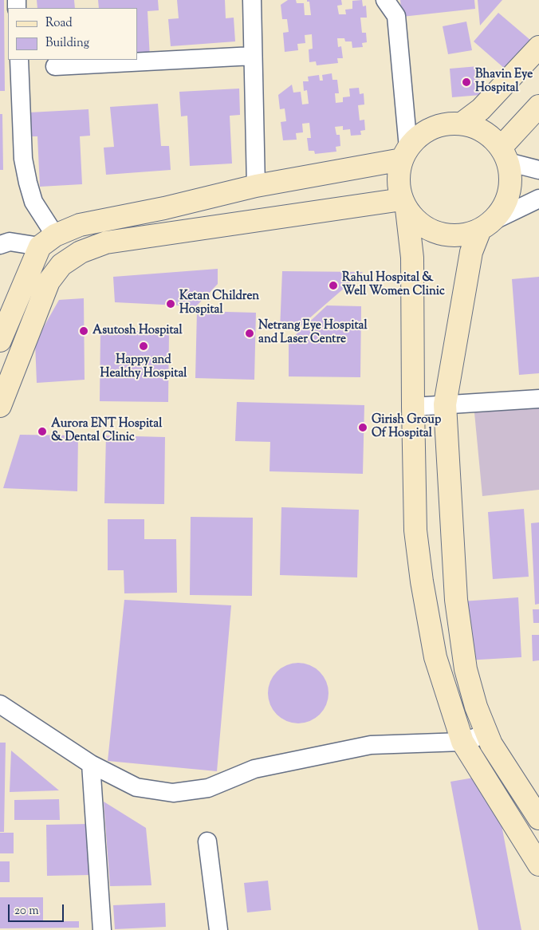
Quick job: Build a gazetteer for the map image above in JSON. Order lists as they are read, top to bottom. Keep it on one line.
{"places":["Bhavin Eye Hospital","Rahul Hospital & Well Women Clinic","Ketan Children Hospital","Asutosh Hospital","Netrang Eye Hospital and Laser Centre","Happy and Healthy Hospital","Girish Group Of Hospital","Aurora ENT Hospital & Dental Clinic"],"legend":["Road","Building"],"scale_bar":"20 m"}
